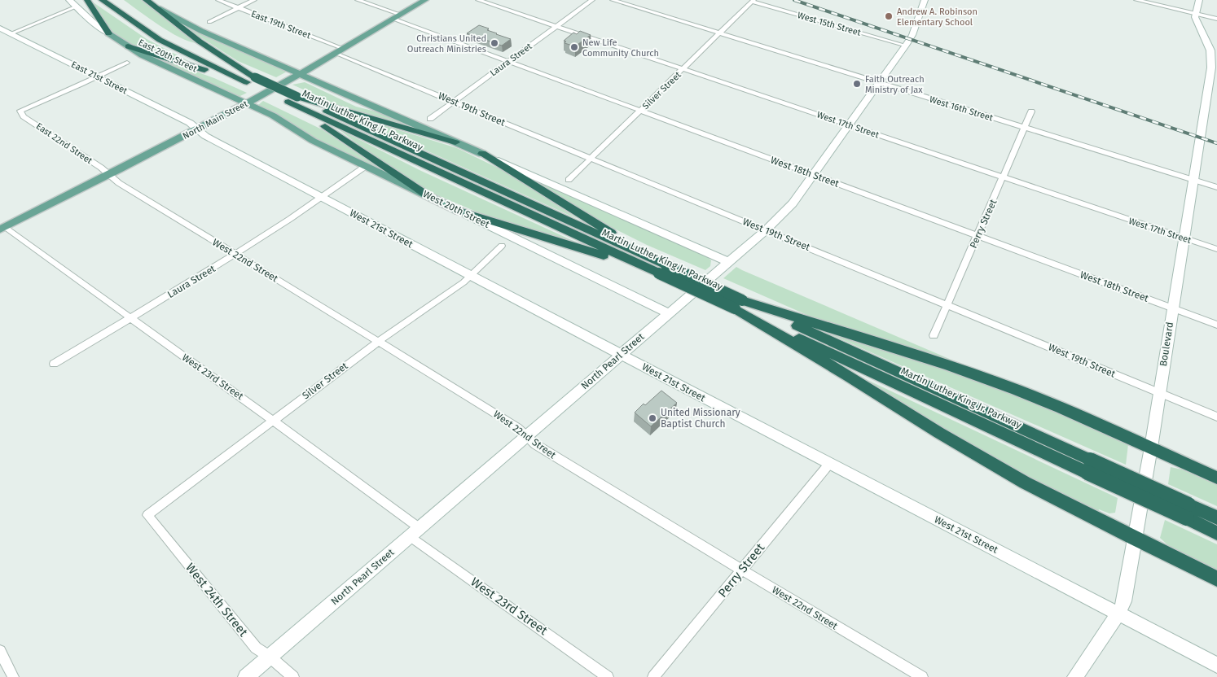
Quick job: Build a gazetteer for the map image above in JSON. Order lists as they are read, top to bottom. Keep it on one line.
{"streets":{"highway":["Martin Luther King Jr. Parkway"],"main road":["East 20th Street","North Main Street","West 20th Street"],"street":["West 15th Street","East 19th Street","Laura Street","East 21st Street","Silver Street","West 16th Street","West 19th Street","West 17th Street","East 22nd Street","West 18th Street","Perry Street","West 21st Street","West 22nd Street","Boulevard","North Pearl Street","West 23rd Street","West 24th Street"]},"crossings":[["West 15th Street","Silver Street"],["West 15th Street","North Pearl Street"],["East 19th Street","North Main Street"],["East 20th Street","North Main Street"],["East 20th Street","West 20th Street"],["Laura Street","West 19th Street"],["Laura Street","West 17th Street"],["Laura Street","West 18th Street"],["Laura Street","West 20th Street"],["Laura Street","West 21st Street"],["Laura Street","West 22nd Street"],["Laura Street","West 23rd Street"],["East 21st Street","North Main Street"],["East 21st Street","East 22nd Street"],["East 21st Street","West 21st Street"],["Silver Street","West 16th Street"],["Silver Street","West 19th Street"],["Silver Street","West 17th Street"],["Silver Street","West 18th Street"],["Silver Street","West 21st Street"],["Silver Street","West 22nd Street"],["Silver Street","West 23rd Street"],["Silver Street","West 24th Street"],["West 16th Street","Perry Street"],["West 16th Street","Boulevard"],["West 16th Street","North Pearl Street"],["West 19th Street","North Main Street"],["West 19th Street","Perry Street"],["West 19th Street","Boulevard"],["West 19th Street","North Pearl Street"],["North Main Street","East 22nd Street"],["North Main Street","West 18th Street"],["North Main Street","West 20th Street"],["North Main Street","West 21st Street"],["North Main Street","West 22nd Street"],["North Main Street","West 23rd Street"],["West 17th Street","Perry Street"],["West 17th Street","Boulevard"],["West 17th Street","North Pearl Street"],["East 22nd Street","West 22nd Street"],["West 18th Street","Perry Street"],["West 18th Street","Boulevard"],["West 18th Street","North Pearl Street"],["West 20th Street","North Pearl Street"],["Perry Street","West 21st Street"],["Perry Street","West 22nd Street"],["West 21st Street","Boulevard"],["West 21st Street","North Pearl Street"],["West 22nd Street","North Pearl Street"],["North Pearl Street","West 23rd Street"],["North Pearl Street","West 24th Street"]],"places":["Andrew A. Robinson Elementary School","Christians United Outreach Ministries","New Life Community Church","Faith Outreach Ministry of Jax","United Missionary Baptist Church"]}
